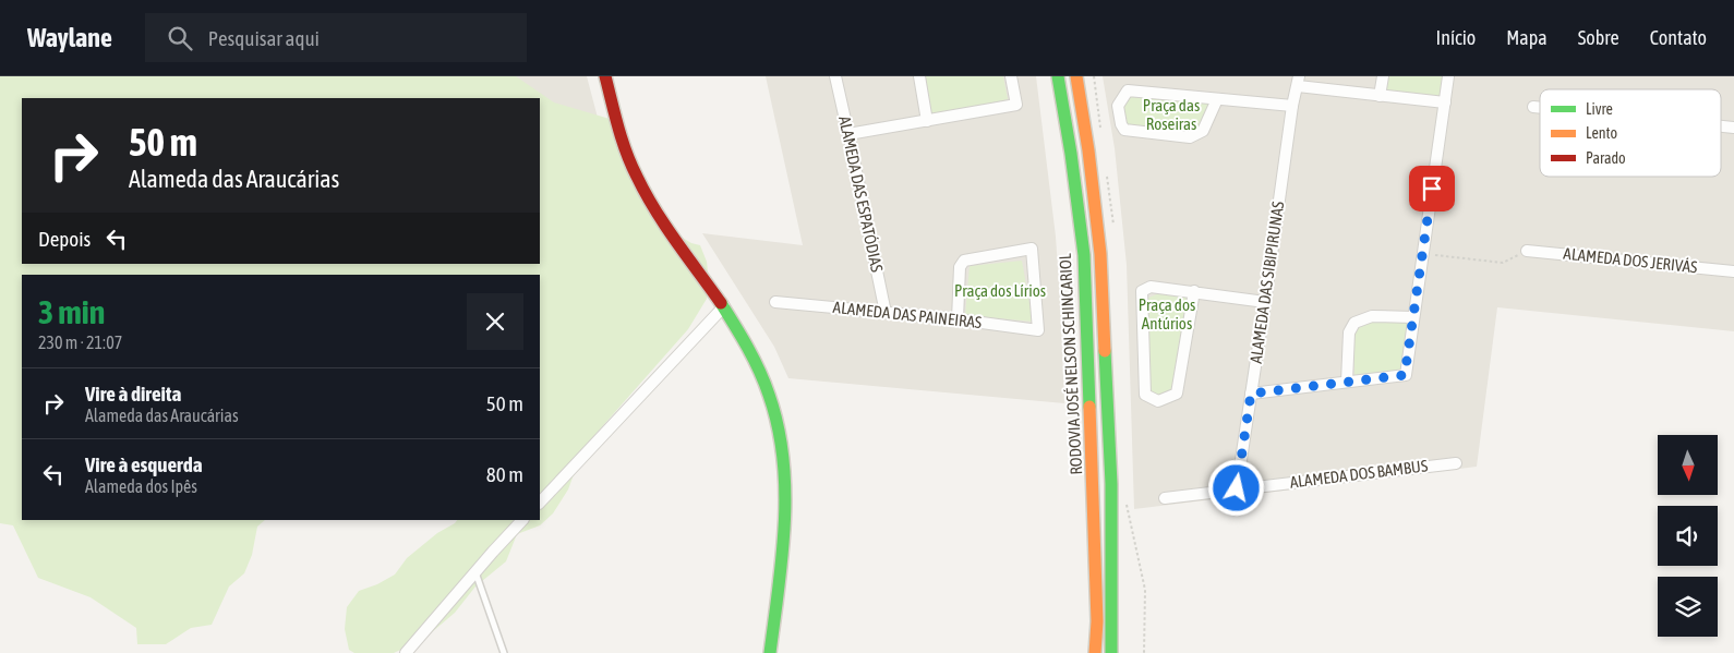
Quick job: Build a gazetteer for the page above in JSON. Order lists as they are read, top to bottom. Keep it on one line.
{"streets":{"main road":["RODOVIA JOSÉ NELSON SCHINCARIOL"],"street":["ALAMEDA DAS ESPATÓDIAS","ALAMEDA DOS JERIVÁS","ALAMEDA DAS SIBIPIRUNAS","ALAMEDA DAS PAINEIRAS","ALAMEDA DOS BAMBUS"]},"crossings":[["ALAMEDA DAS ESPATÓDIAS","ALAMEDA DAS PAINEIRAS"],["ALAMEDA DAS SIBIPIRUNAS","ALAMEDA DOS BAMBUS"]],"parks":["Praça das Roseiras","Praça dos Lírios","Praça dos Antúrios"],"legend":["Livre","Lento","Parado"],"north":"bottom","page":{"header":"Waylane","search":"Pesquisar aqui","nav":["Início","Mapa","Sobre","Contato"],"turn":["50 m","Alameda das Araucárias"],"then":"Depois","heading":["3 min","230 m · 21:07"],"list":[{"name":"Vire à direita","note":"Alameda das Araucárias","value":"50 m"},{"name":"Vire à esquerda","note":"Alameda dos Ipês","value":"80 m"}]}}
